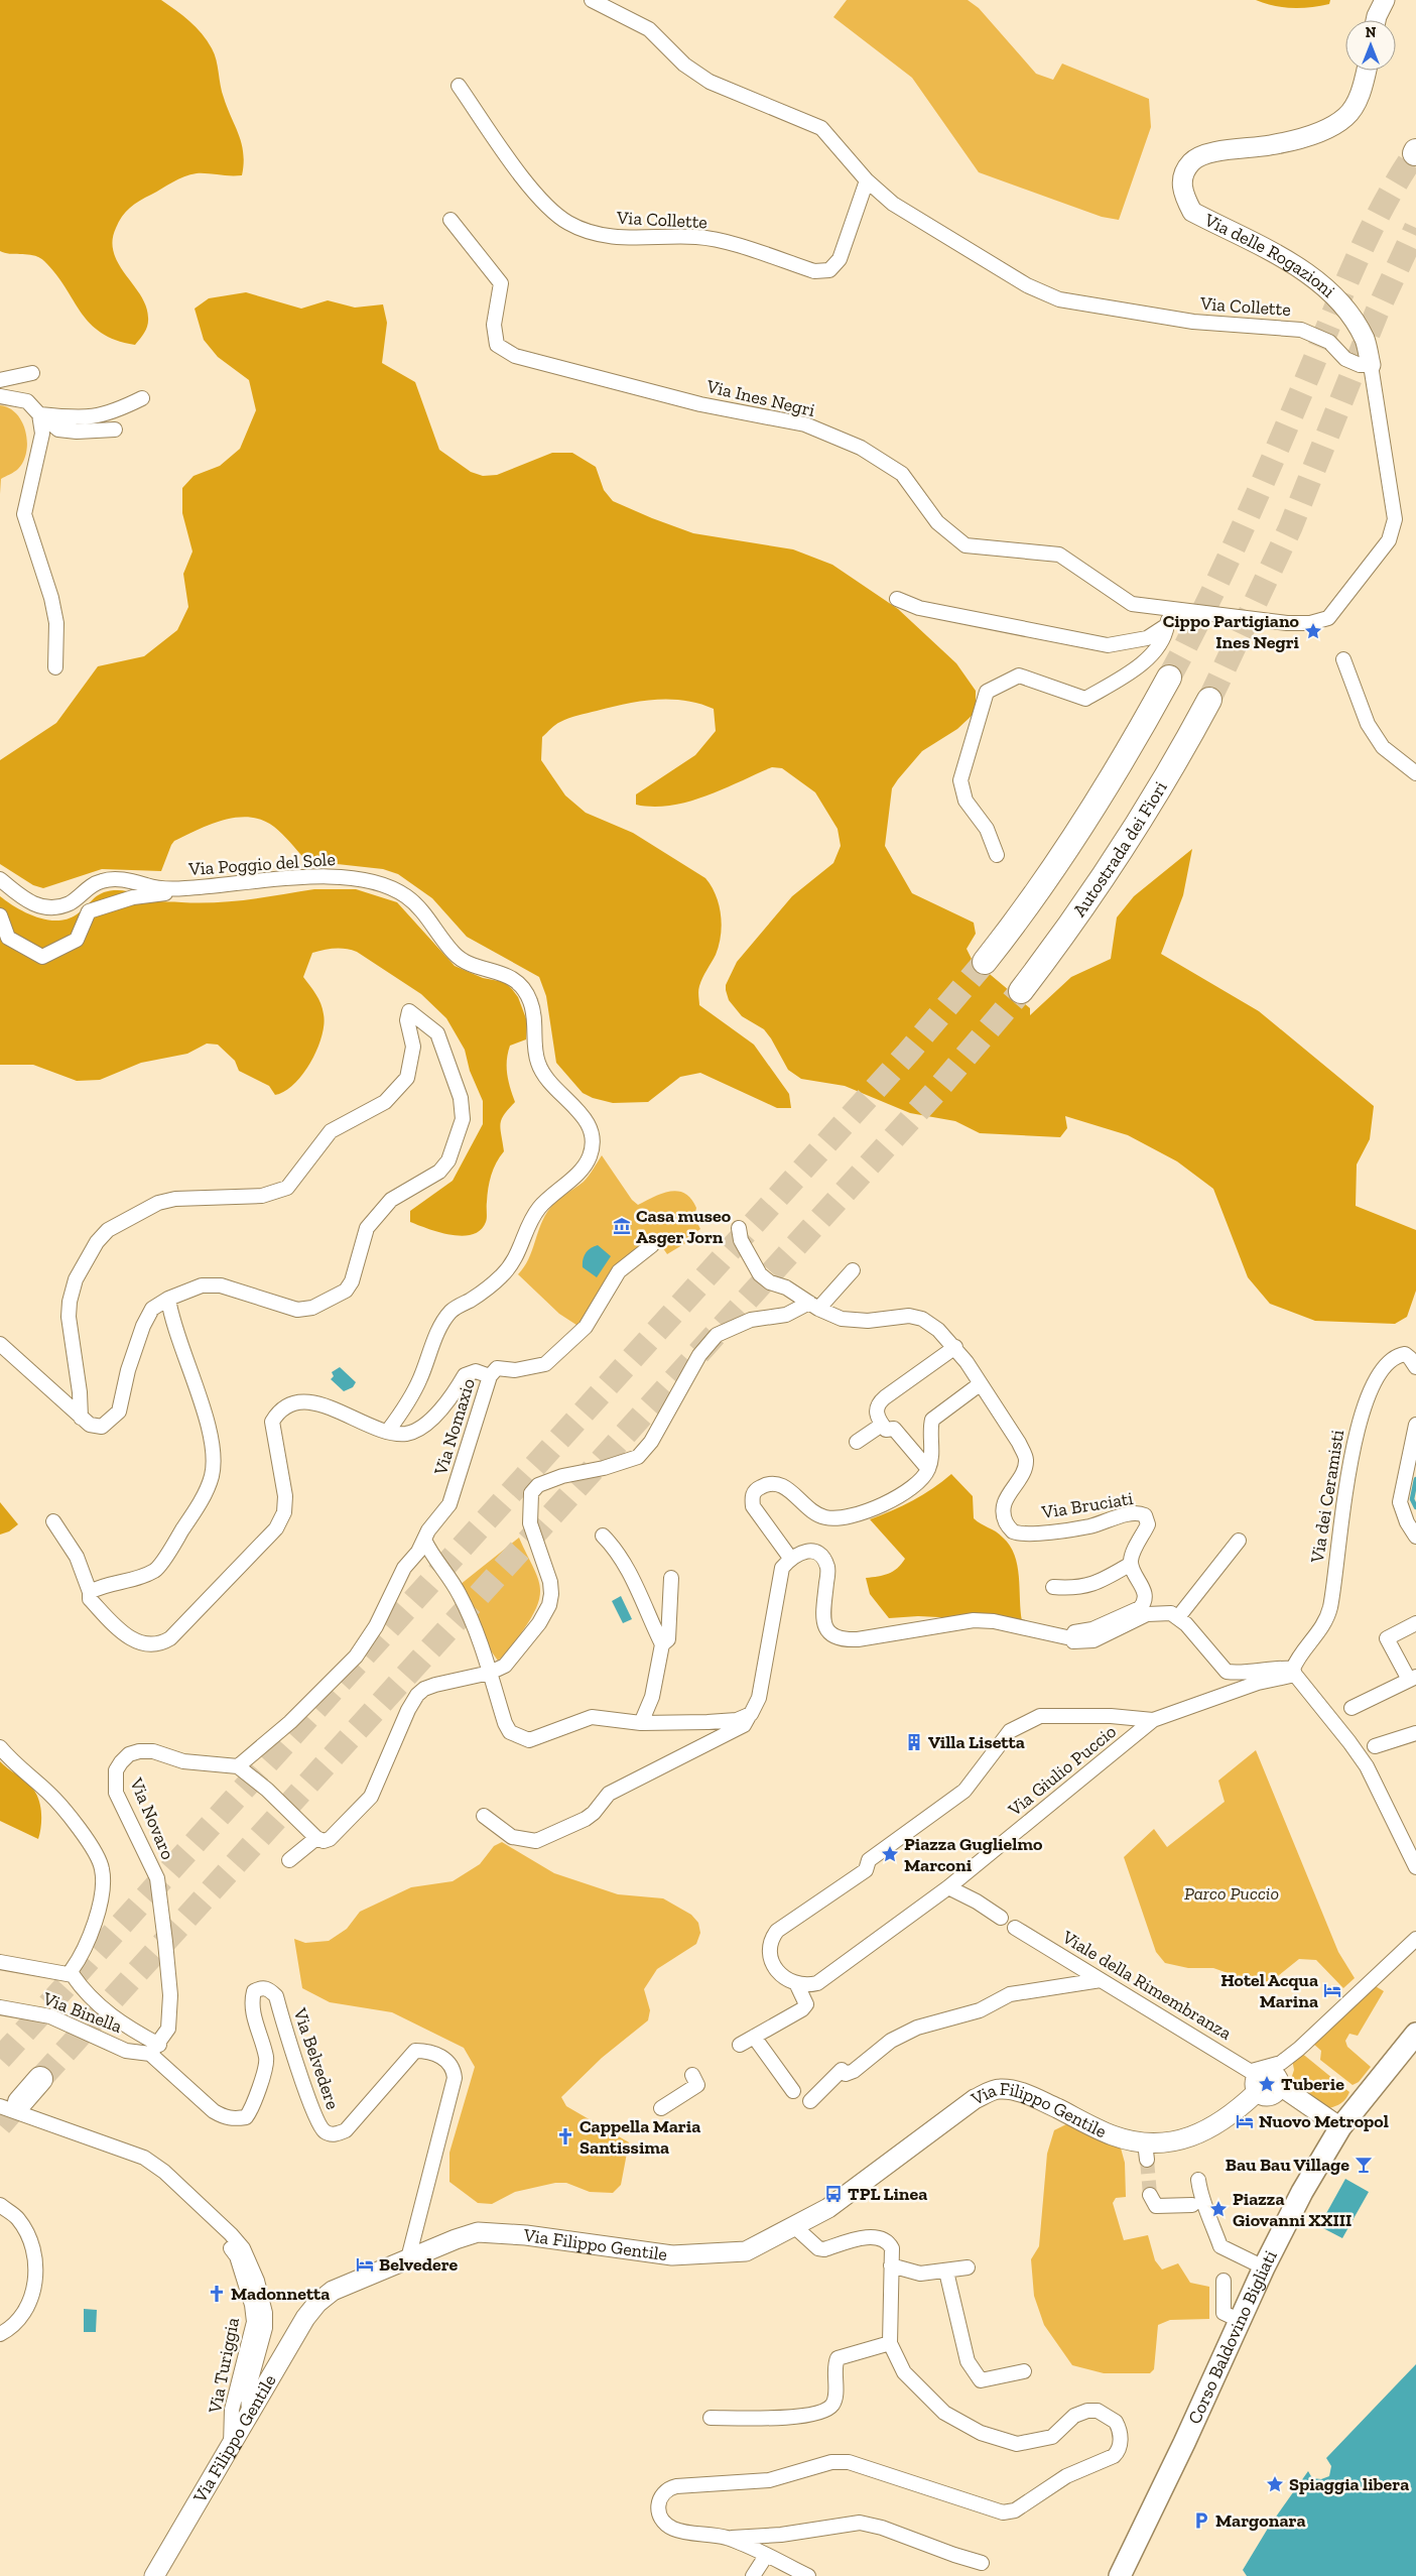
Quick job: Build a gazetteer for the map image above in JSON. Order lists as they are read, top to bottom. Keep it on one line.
{"streets":{"highway":["Autostrada dei Fiori"],"main road":["Corso Baldovino Bigliati"],"street":["Via Collette","Via delle Rogazioni","Via Ines Negri","Via Poggio del Sole","Via Nomaxio","Via dei Ceramisti","Via Bruciati","Via Giulio Puccio","Via Novaro","Viale della Rimembranza","Via Binella","Via Belvedere","Via Filippo Gentile","Via Turiggia"]},"crossings":[["Via Collette","Via delle Rogazioni"],["Via Collette","Via Ines Negri"],["Via delle Rogazioni","Via Ines Negri"],["Via Poggio del Sole","Via Nomaxio"],["Via Nomaxio","Via Novaro"],["Via Novaro","Via Binella"],["Via Novaro","Via Belvedere"],["Viale della Rimembranza","Via Filippo Gentile"],["Via Binella","Via Belvedere"],["Via Belvedere","Via Filippo Gentile"],["Via Filippo Gentile","Via Turiggia"]],"parks":["Parco Puccio"],"places":{"place":["Cippo Partigiano Ines Negri","Piazza Guglielmo Marconi","Tuberie","Piazza Giovanni XXIII","Spiaggia libera"],"museum":["Casa museo Asger Jorn"],"building":["Villa Lisetta"],"hotel":["Hotel Acqua Marina","Nuovo Metropol","Belvedere"],"church":["Cappella Maria Santissima","Madonnetta"],"bar":["Bau Bau Village"],"bus stop":["TPL Linea"],"parking":["Margonara"]},"north":"top"}
